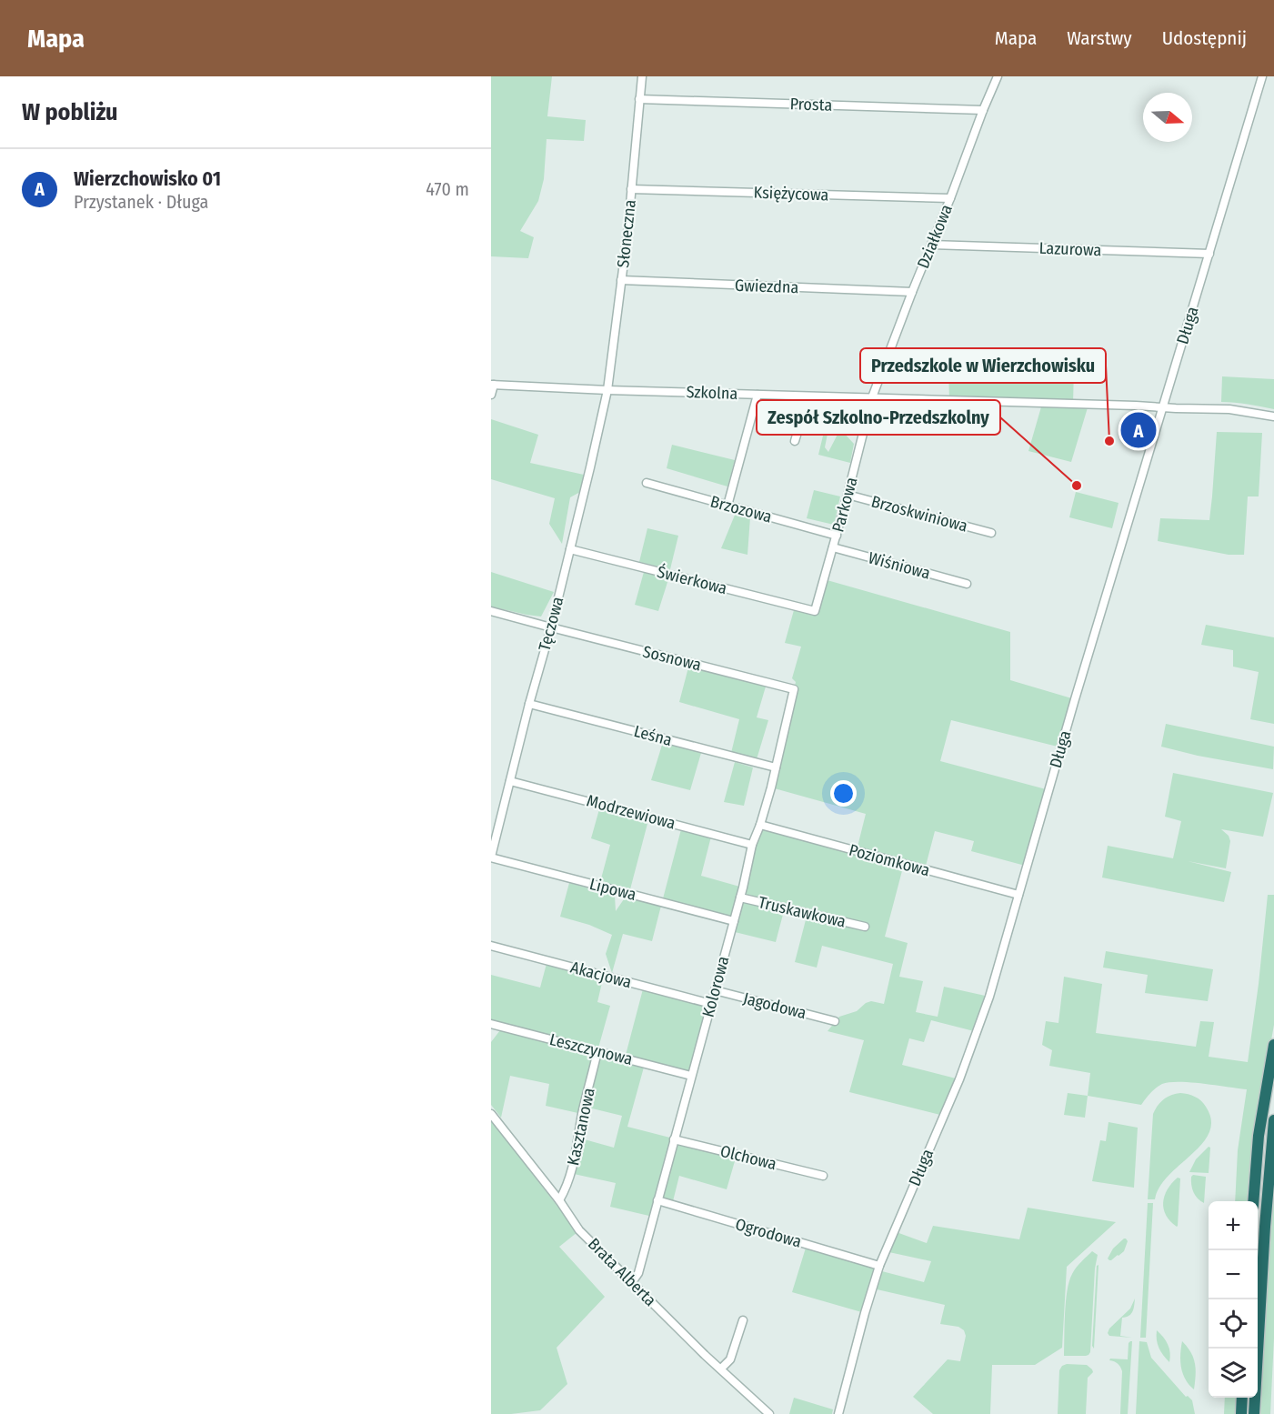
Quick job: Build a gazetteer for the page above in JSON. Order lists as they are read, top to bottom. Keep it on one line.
{"streets":{"street":["Prosta","Księżycowa","Słoneczna","Działkowa","Lazurowa","Gwiezdna","Długa","Szkolna","Parkowa","Brzozowa","Brzoskwiniowa","Wiśniowa","Świerkowa","Tęczowa","Sosnowa","Leśna","Modrzewiowa","Poziomkowa","Lipowa","Truskawkowa","Akacjowa","Kolorowa","Jagodowa","Leszczynowa","Kasztanowa","Olchowa","Ogrodowa","Brata Alberta"]},"crossings":[["Prosta","Słoneczna"],["Prosta","Działkowa"],["Księżycowa","Słoneczna"],["Księżycowa","Działkowa"],["Słoneczna","Gwiezdna"],["Słoneczna","Szkolna"],["Słoneczna","Tęczowa"],["Działkowa","Lazurowa"],["Działkowa","Gwiezdna"],["Działkowa","Szkolna"],["Działkowa","Parkowa"],["Lazurowa","Długa"],["Długa","Szkolna"],["Długa","Poziomkowa"],["Długa","Ogrodowa"],["Szkolna","Parkowa"],["Szkolna","Tęczowa"],["Parkowa","Brzozowa"],["Parkowa","Brzoskwiniowa"],["Parkowa","Wiśniowa"],["Parkowa","Świerkowa"],["Świerkowa","Tęczowa"],["Tęczowa","Sosnowa"],["Tęczowa","Leśna"],["Tęczowa","Modrzewiowa"],["Tęczowa","Lipowa"],["Sosnowa","Kolorowa"],["Leśna","Kolorowa"],["Modrzewiowa","Kolorowa"],["Poziomkowa","Kolorowa"],["Lipowa","Kolorowa"],["Truskawkowa","Kolorowa"],["Akacjowa","Kolorowa"],["Kolorowa","Jagodowa"],["Kolorowa","Leszczynowa"],["Kolorowa","Olchowa"],["Kolorowa","Ogrodowa"],["Kolorowa","Brata Alberta"],["Leszczynowa","Kasztanowa"],["Kasztanowa","Brata Alberta"]],"places":["Przedszkole w Wierzchowisku","Zespół Szkolno-Przedszkolny"],"north":"right","page":{"header":"Mapa","nav":["Mapa","Warstwy","Udostępnij"],"heading":"W pobliżu","list":[{"mark":"A","name":"Wierzchowisko 01","note":"Przystanek · Długa","value":"470 m"}],"pins":"A","map_buttons":["+","−"]}}
